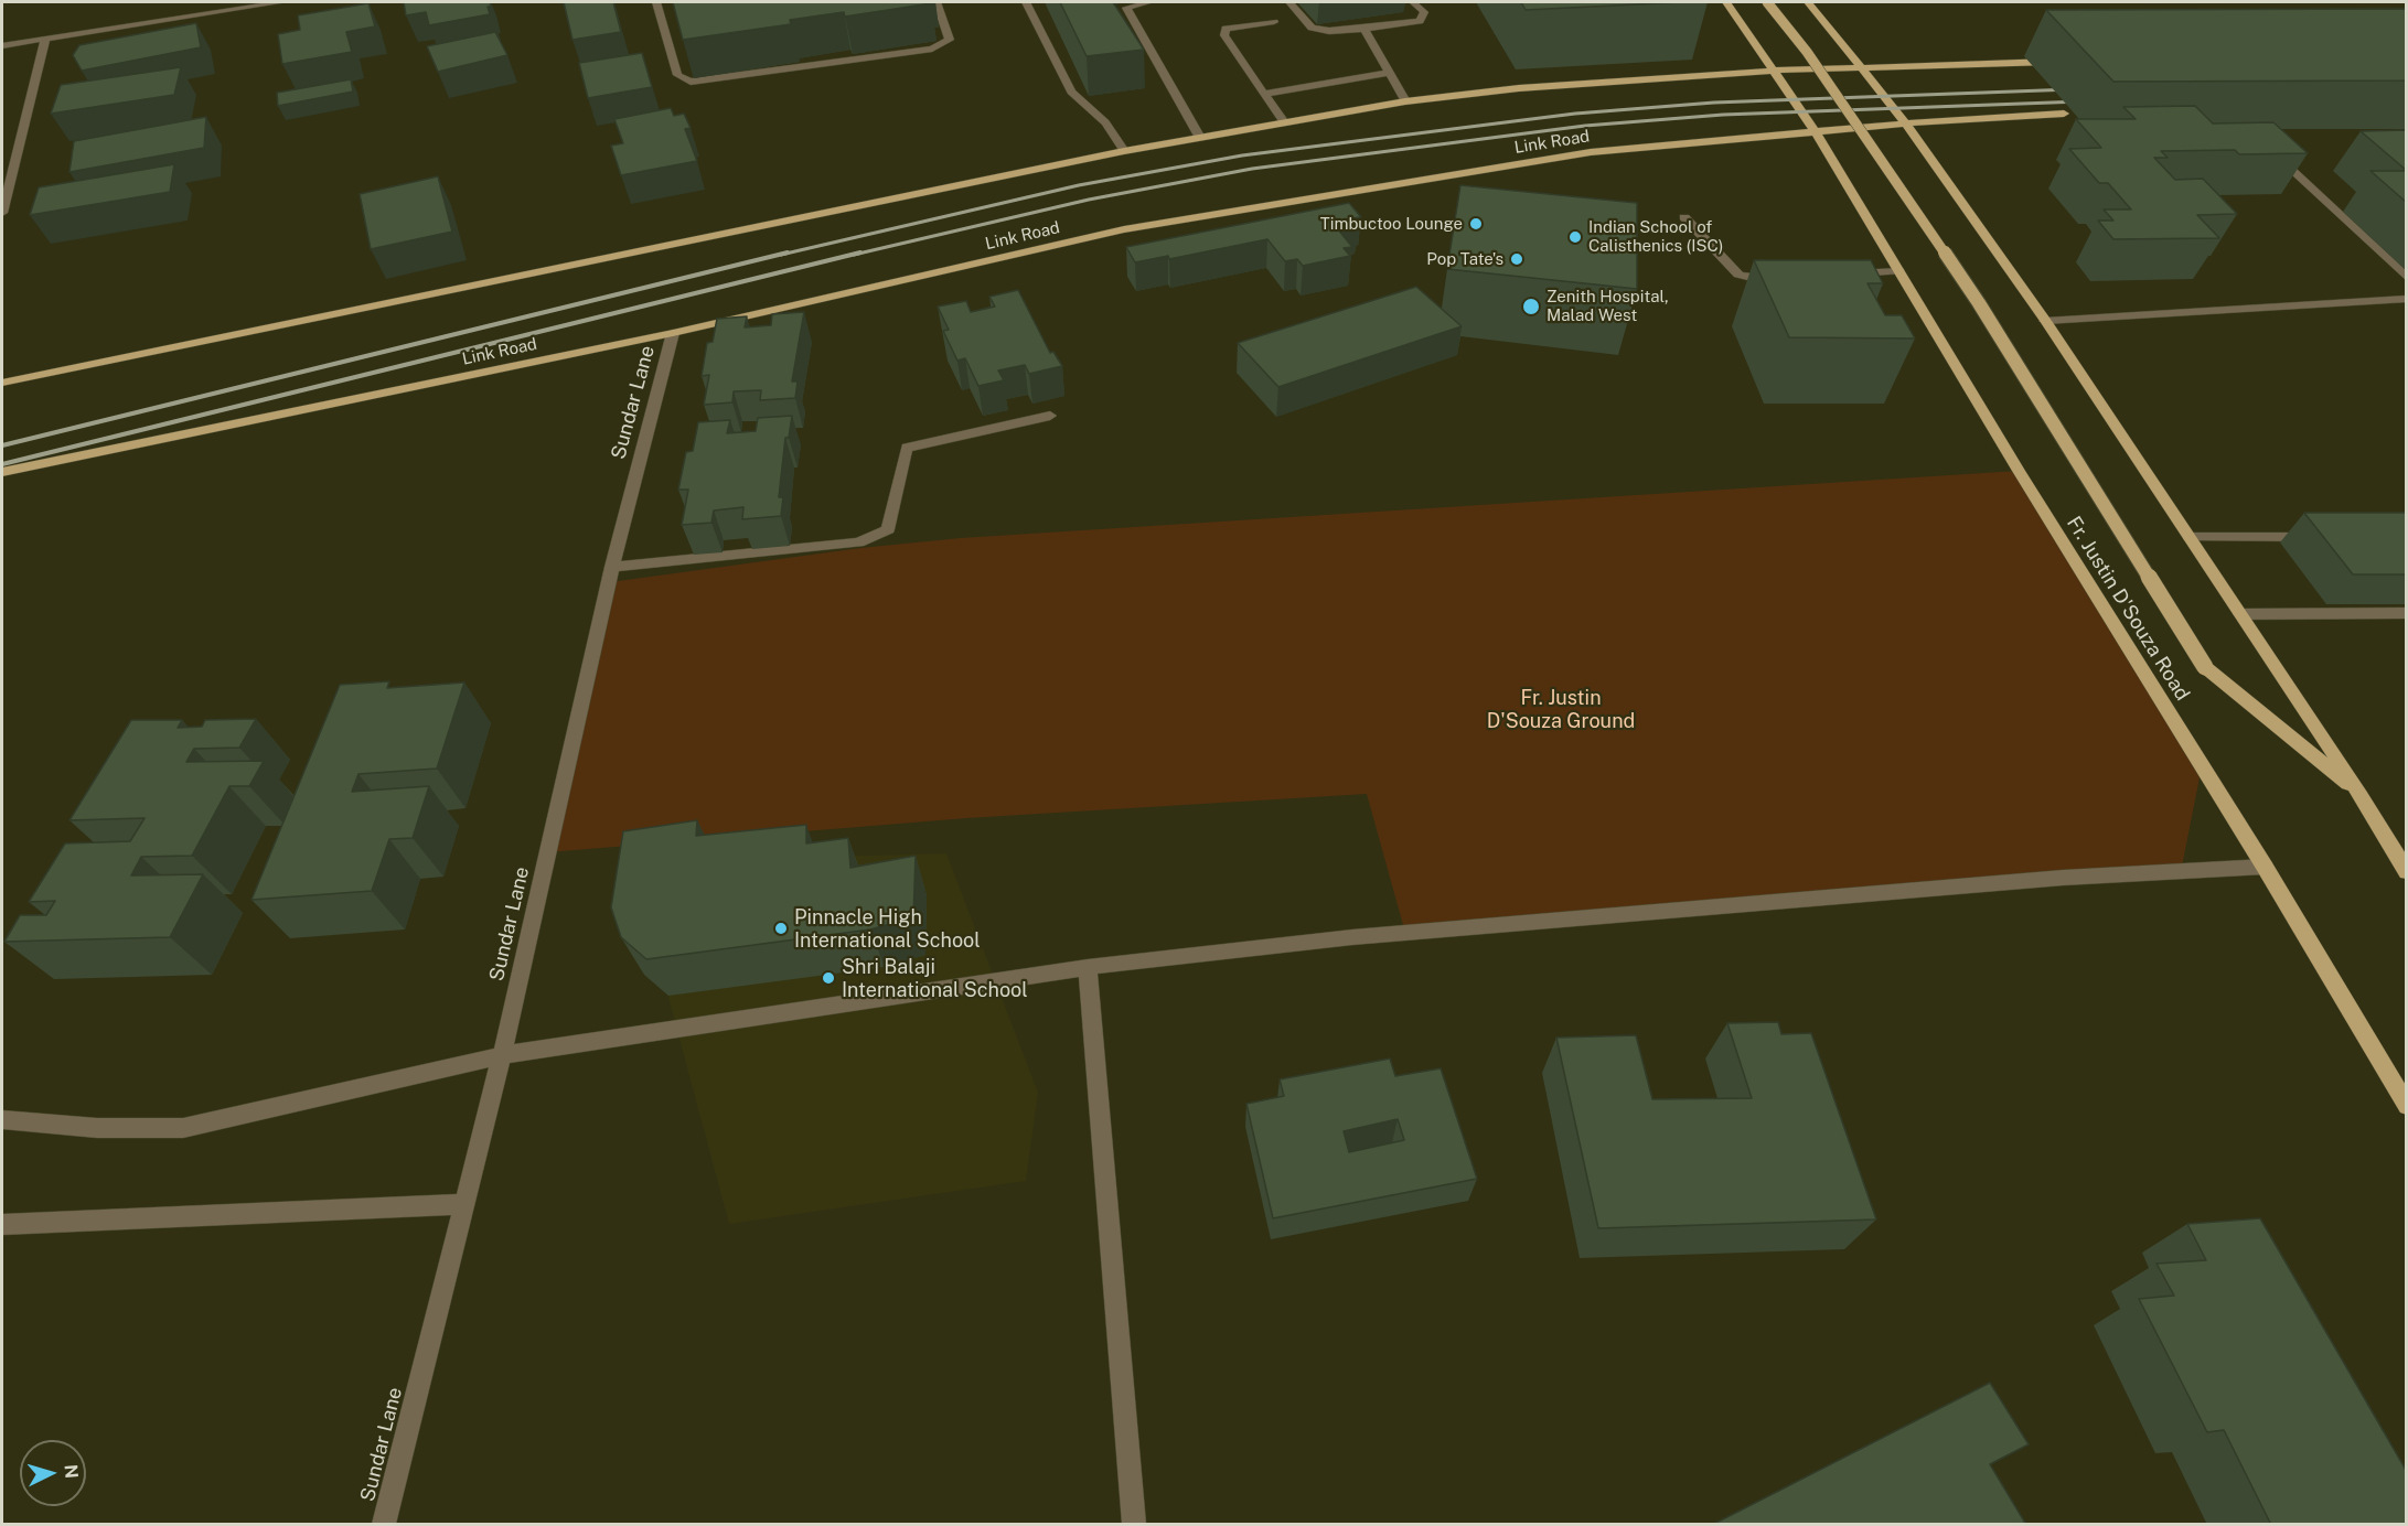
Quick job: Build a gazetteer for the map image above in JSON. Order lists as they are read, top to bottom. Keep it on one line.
{"streets":{"main road":["Link Road","Fr. Justin D'Souza Road"],"street":["Sundar Lane"]},"crossings":[["Link Road","Sundar Lane"],["Link Road","Fr. Justin D'Souza Road"]],"parks":["Fr. Justin D'Souza Ground"],"places":["Timbuctoo Lounge","Indian School of Calisthenics (ISC)","Pop Tate's","Zenith Hospital, Malad West","Pinnacle High International School","Shri Balaji International School"],"north":"right"}
